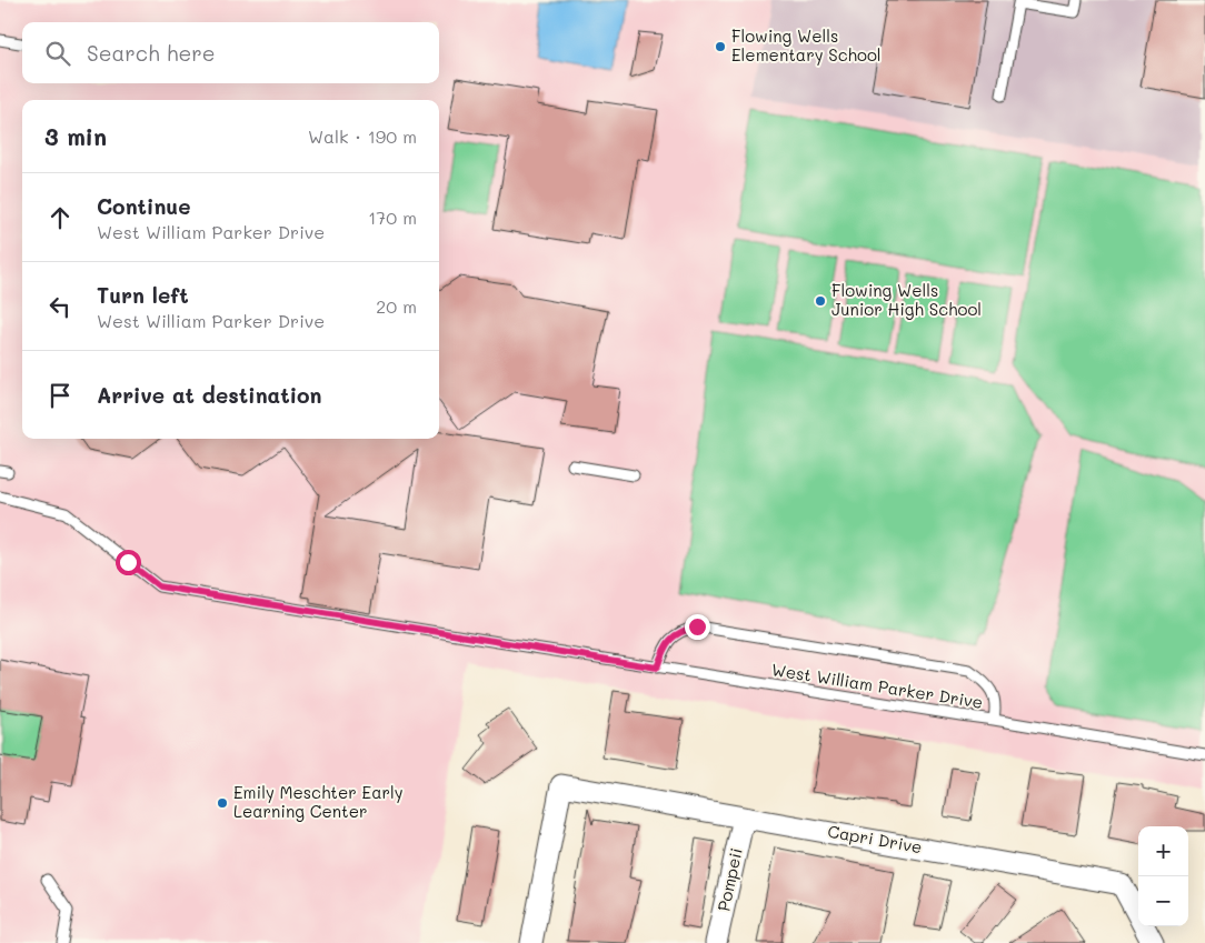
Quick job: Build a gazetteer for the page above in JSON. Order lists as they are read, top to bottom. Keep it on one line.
{"streets":{"street":["Capri Drive","Pompeii"],"lane":["West William Parker Drive"]},"crossings":[["Capri Drive","Pompeii"]],"places":["Flowing Wells Elementary School","Flowing Wells Junior High School","Emily Meschter Early Learning Center"],"page":{"search":"Search here","heading":["3 min","Walk · 190 m"],"list":[["Continue","West William Parker Drive","170 m"],["Turn left","West William Parker Drive","20 m"],"Arrive at destination"],"map_buttons":["+","−"]}}
